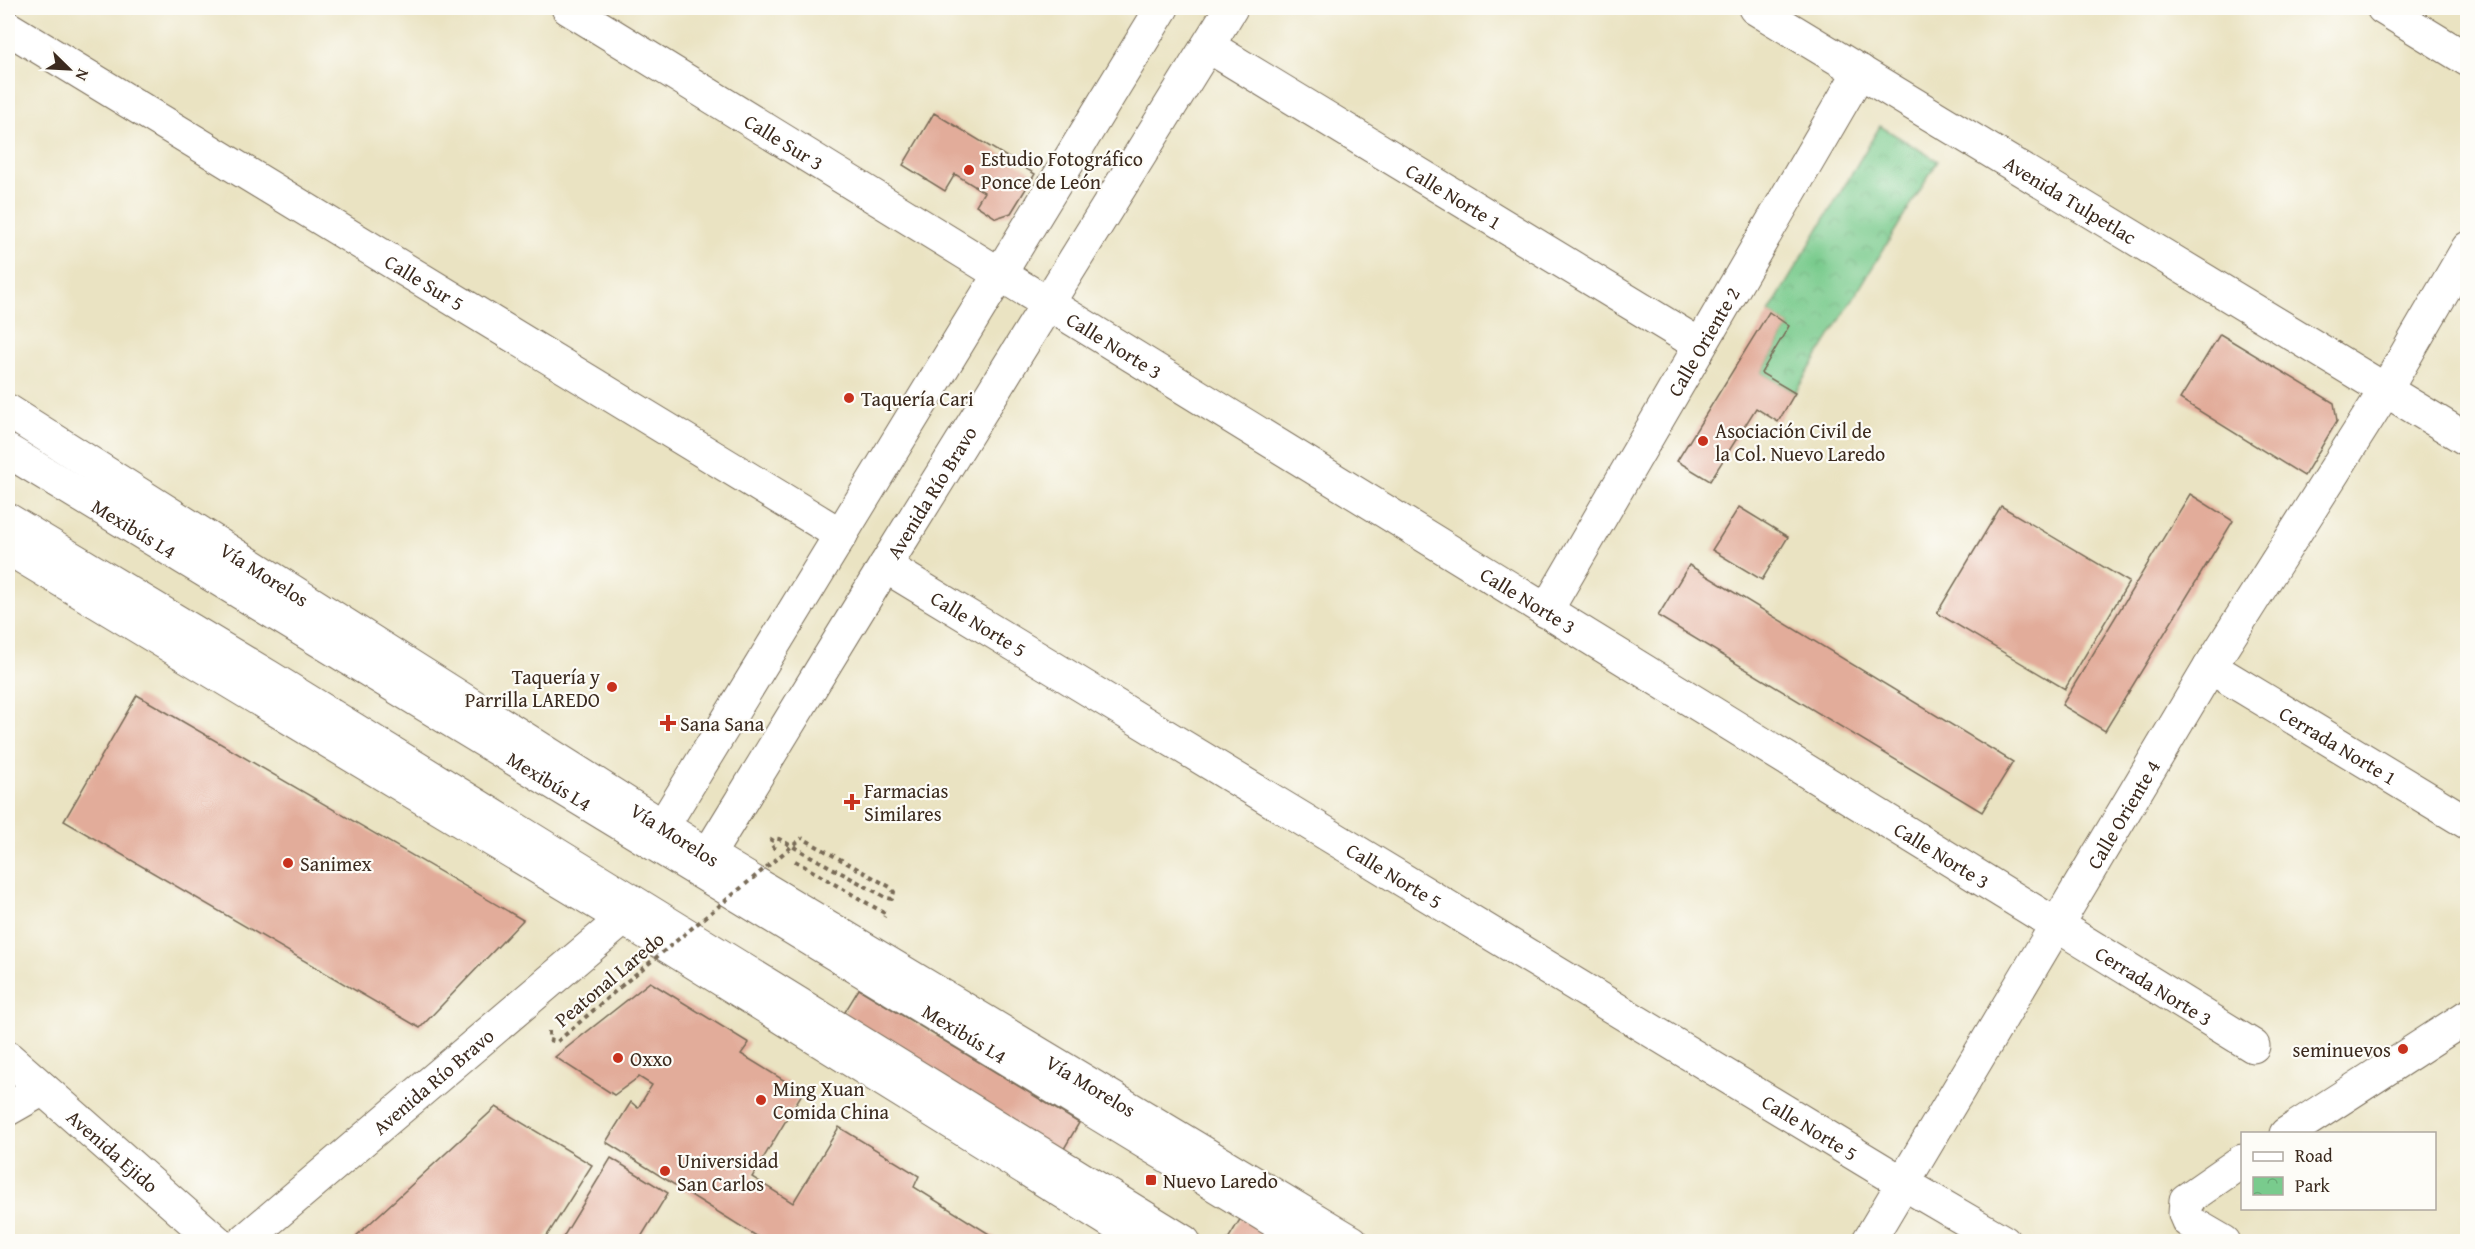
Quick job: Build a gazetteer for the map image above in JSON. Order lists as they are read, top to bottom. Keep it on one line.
{"streets":{"street":["Calle Sur 3","Calle Norte 1","Avenida Tulpetlac","Calle Sur 5","Calle Oriente 2","Calle Norte 3","Avenida Río Bravo","Mexibús L4","Vía Morelos","Calle Norte 5","Cerrada Norte 1","Calle Oriente 4","Cerrada Norte 3","Avenida Ejido"],"path":["Peatonal Laredo"]},"crossings":[["Calle Sur 3","Calle Norte 3"],["Calle Norte 1","Calle Oriente 2"],["Calle Norte 1","Avenida Río Bravo"],["Avenida Tulpetlac","Calle Oriente 2"],["Avenida Tulpetlac","Calle Oriente 4"],["Calle Oriente 2","Calle Norte 3"],["Calle Norte 3","Avenida Río Bravo"],["Calle Norte 3","Calle Oriente 4"],["Calle Norte 3","Cerrada Norte 3"],["Avenida Río Bravo","Vía Morelos"],["Avenida Río Bravo","Calle Norte 5"],["Vía Morelos","Peatonal Laredo"],["Calle Norte 5","Calle Oriente 4"],["Cerrada Norte 1","Calle Oriente 4"],["Calle Oriente 4","Cerrada Norte 3"]],"places":{"other":["Estudio Fotográfico Ponce de León","Taquería Cari","Asociación Civil de la Col. Nuevo Laredo","Taquería y Parrilla LAREDO","Sanimex","seminuevos","Oxxo","Ming Xuan Comida China","Universidad San Carlos"],"health":["Sana Sana","Farmacias Similares"],"transit":["Nuevo Laredo"]},"legend":["Road","Park"],"north":"bottom right"}
